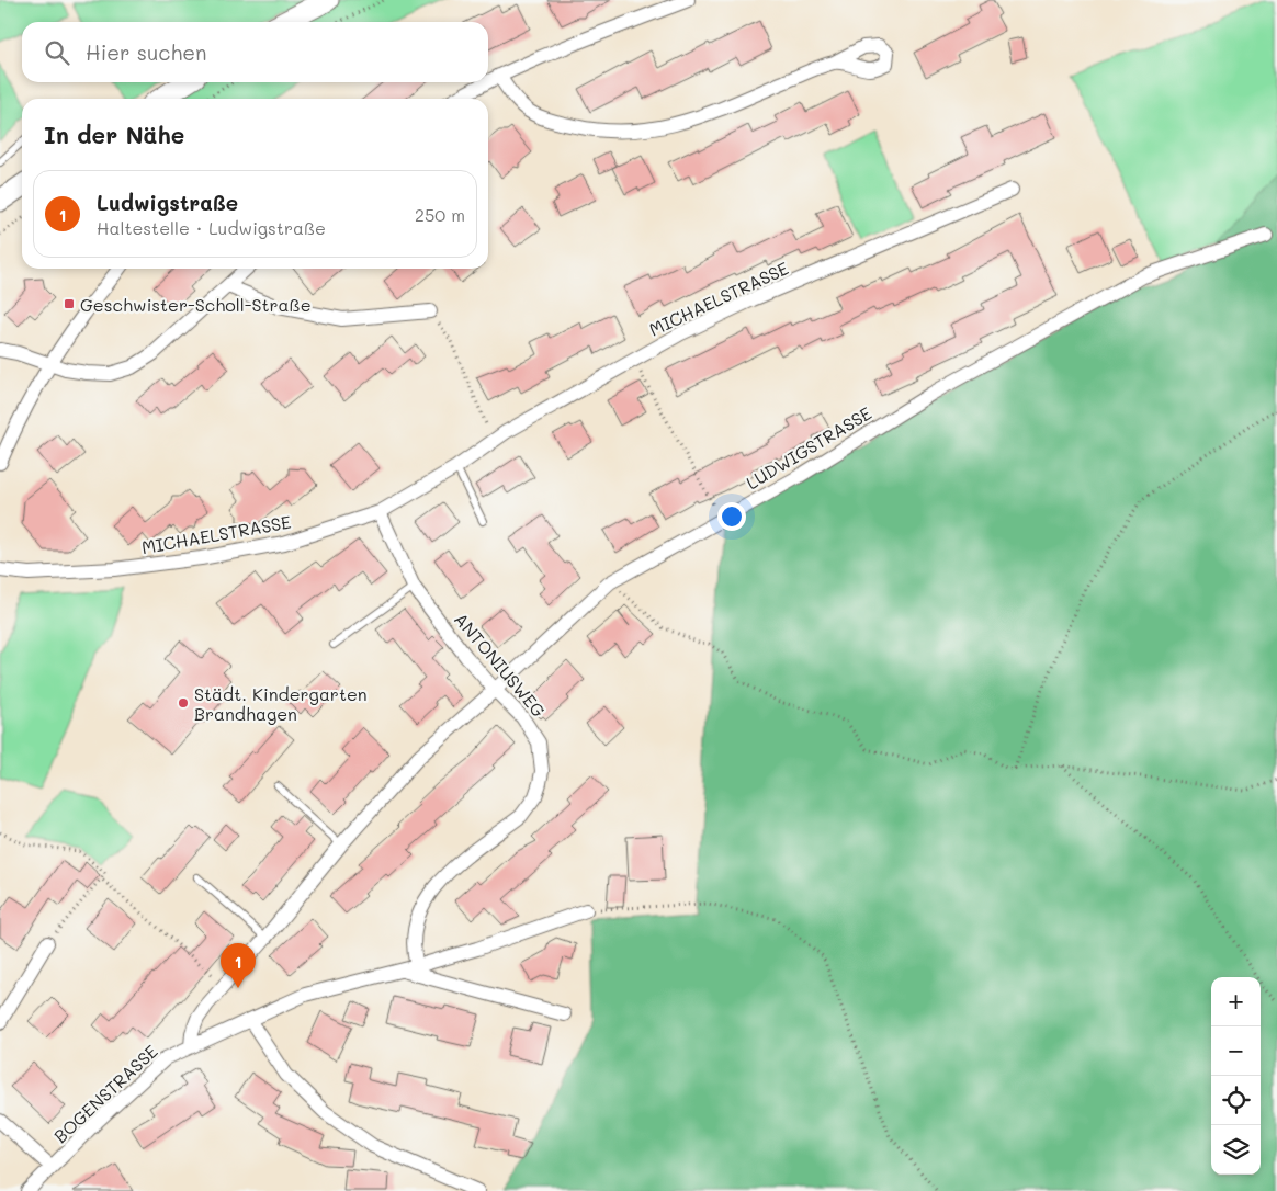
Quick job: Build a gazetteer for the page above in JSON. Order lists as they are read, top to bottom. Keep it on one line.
{"streets":{"street":["MICHAELSTRASSE","LUDWIGSTRASSE","ANTONIUSWEG","BOGENSTRASSE"]},"crossings":[["MICHAELSTRASSE","ANTONIUSWEG"],["LUDWIGSTRASSE","ANTONIUSWEG"],["LUDWIGSTRASSE","BOGENSTRASSE"],["ANTONIUSWEG","BOGENSTRASSE"]],"places":{"transit":["Geschwister-Scholl-Straße"],"other":["Städt. Kindergarten Brandhagen"]},"page":{"search":"Hier suchen","heading":"In der Nähe","list":[{"mark":"1","name":"Ludwigstraße","note":"Haltestelle · Ludwigstraße","value":"250 m"}],"pins":"1","map_buttons":["+","−"]}}
